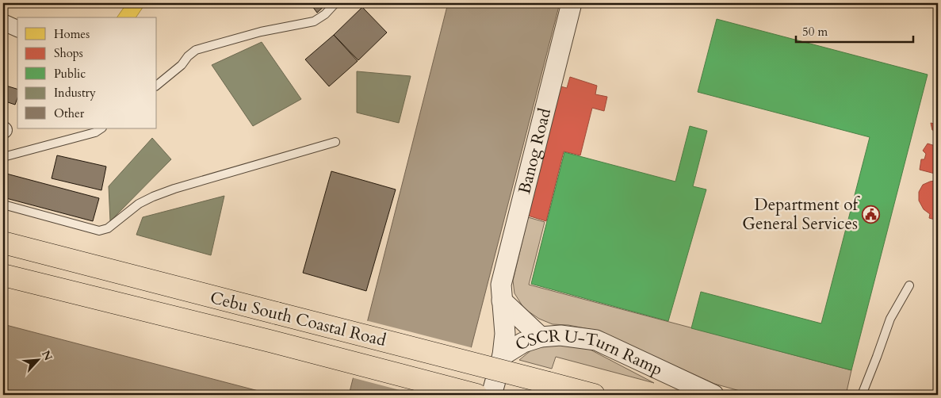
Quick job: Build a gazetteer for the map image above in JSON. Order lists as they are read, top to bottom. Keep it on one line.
{"streets":{"highway":["Cebu South Coastal Road"],"street":["Banog Road","CSCR U-Turn Ramp"]},"crossings":[["Banog Road","CSCR U-Turn Ramp"]],"places":{"public building":["Department of General Services"]},"legend":["Homes","Shops","Public","Industry","Other"],"scale_bar":"50 m","north":"top right"}
